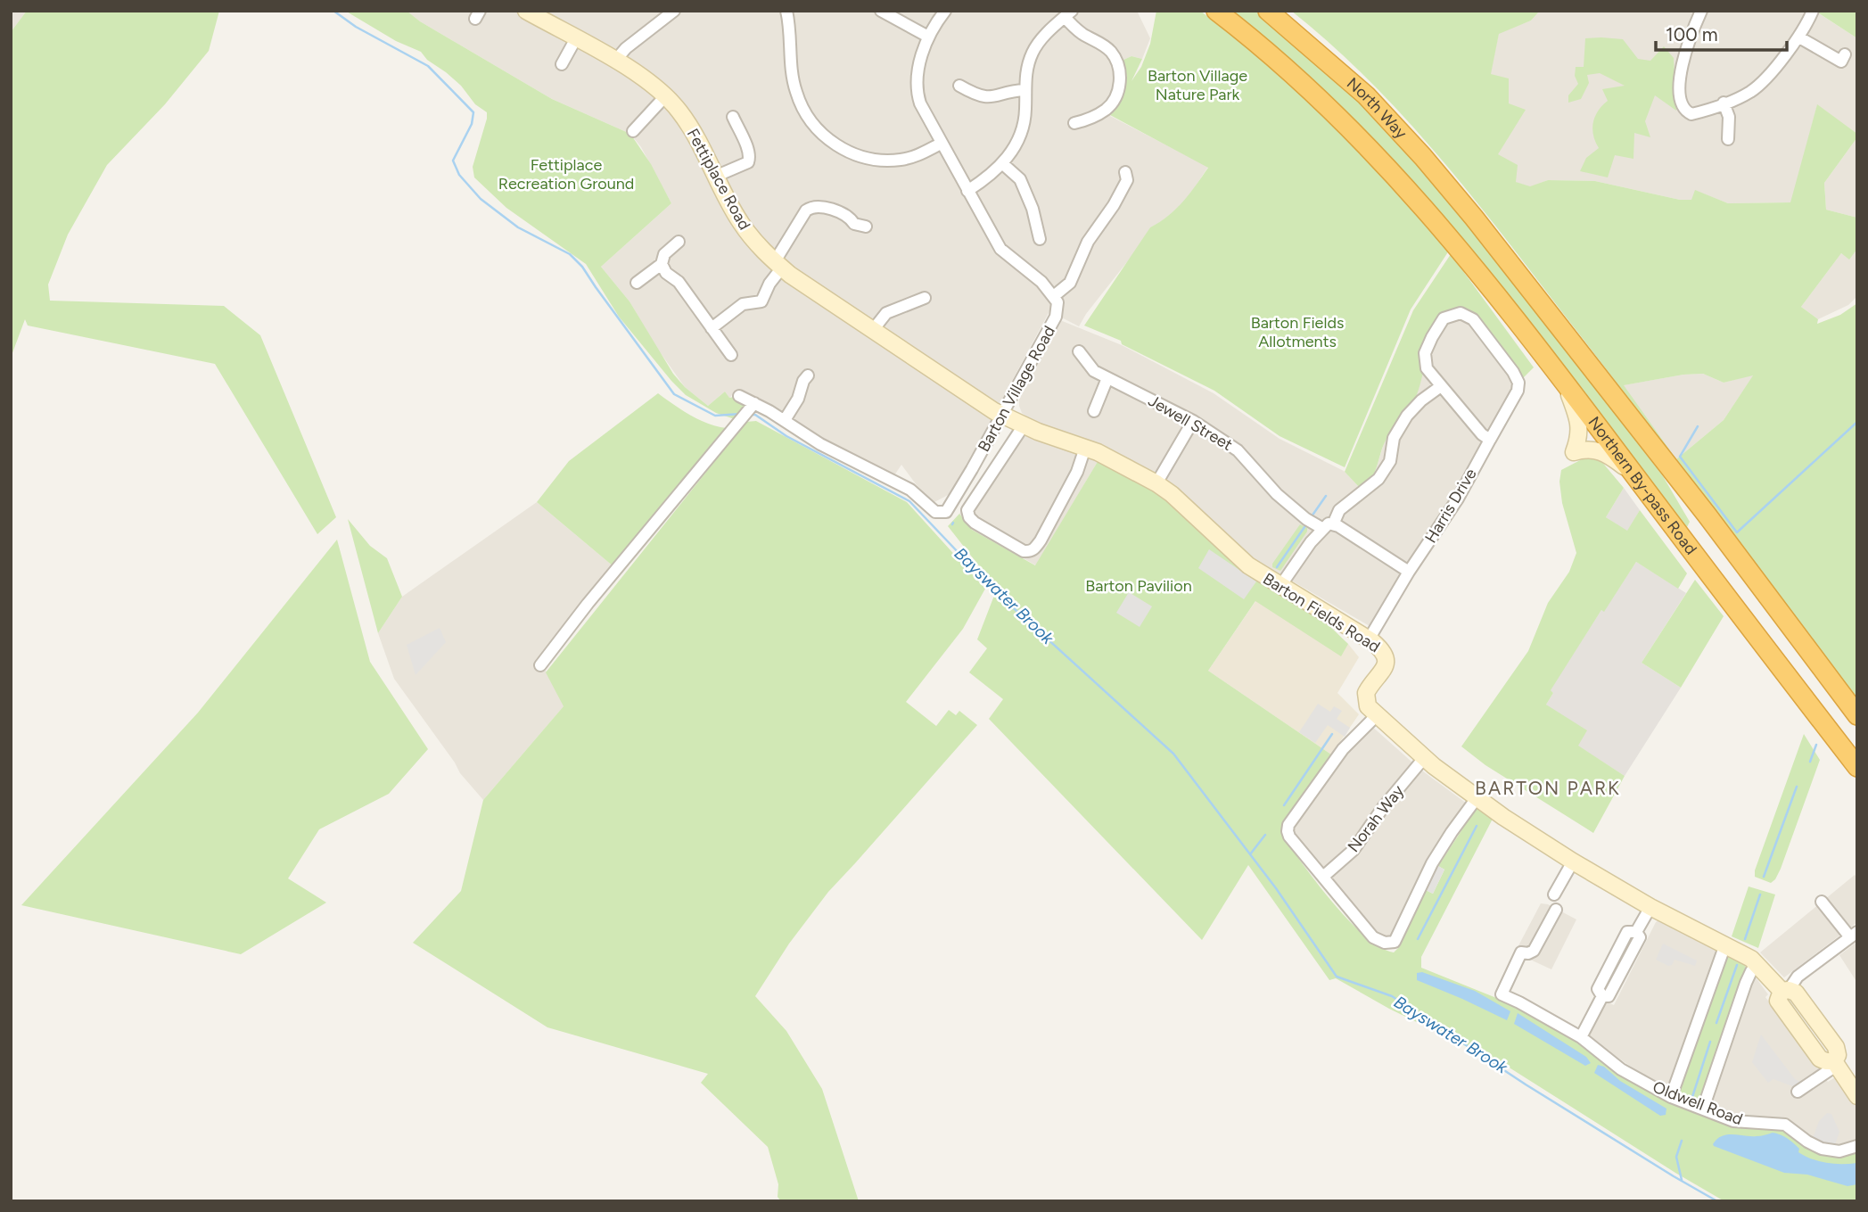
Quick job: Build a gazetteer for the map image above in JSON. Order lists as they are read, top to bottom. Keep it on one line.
{"streets":{"highway":["North Way","Northern By-pass Road"],"street":["Fettiplace Road","Barton Village Road","Jewell Street","Harris Drive","Barton Fields Road","Norah Way","Oldwell Road"]},"crossings":[["North Way","Northern By-pass Road"],["Fettiplace Road","Barton Village Road"],["Fettiplace Road","Barton Fields Road"],["Barton Village Road","Barton Fields Road"],["Jewell Street","Harris Drive"],["Harris Drive","Barton Fields Road"]],"districts":["BARTON PARK"],"water":["Bayswater Brook"],"parks":["Barton Village Nature Park","Fettiplace Recreation Ground","Barton Fields Allotments","Barton Pavilion"],"scale_bar":"100 m"}
